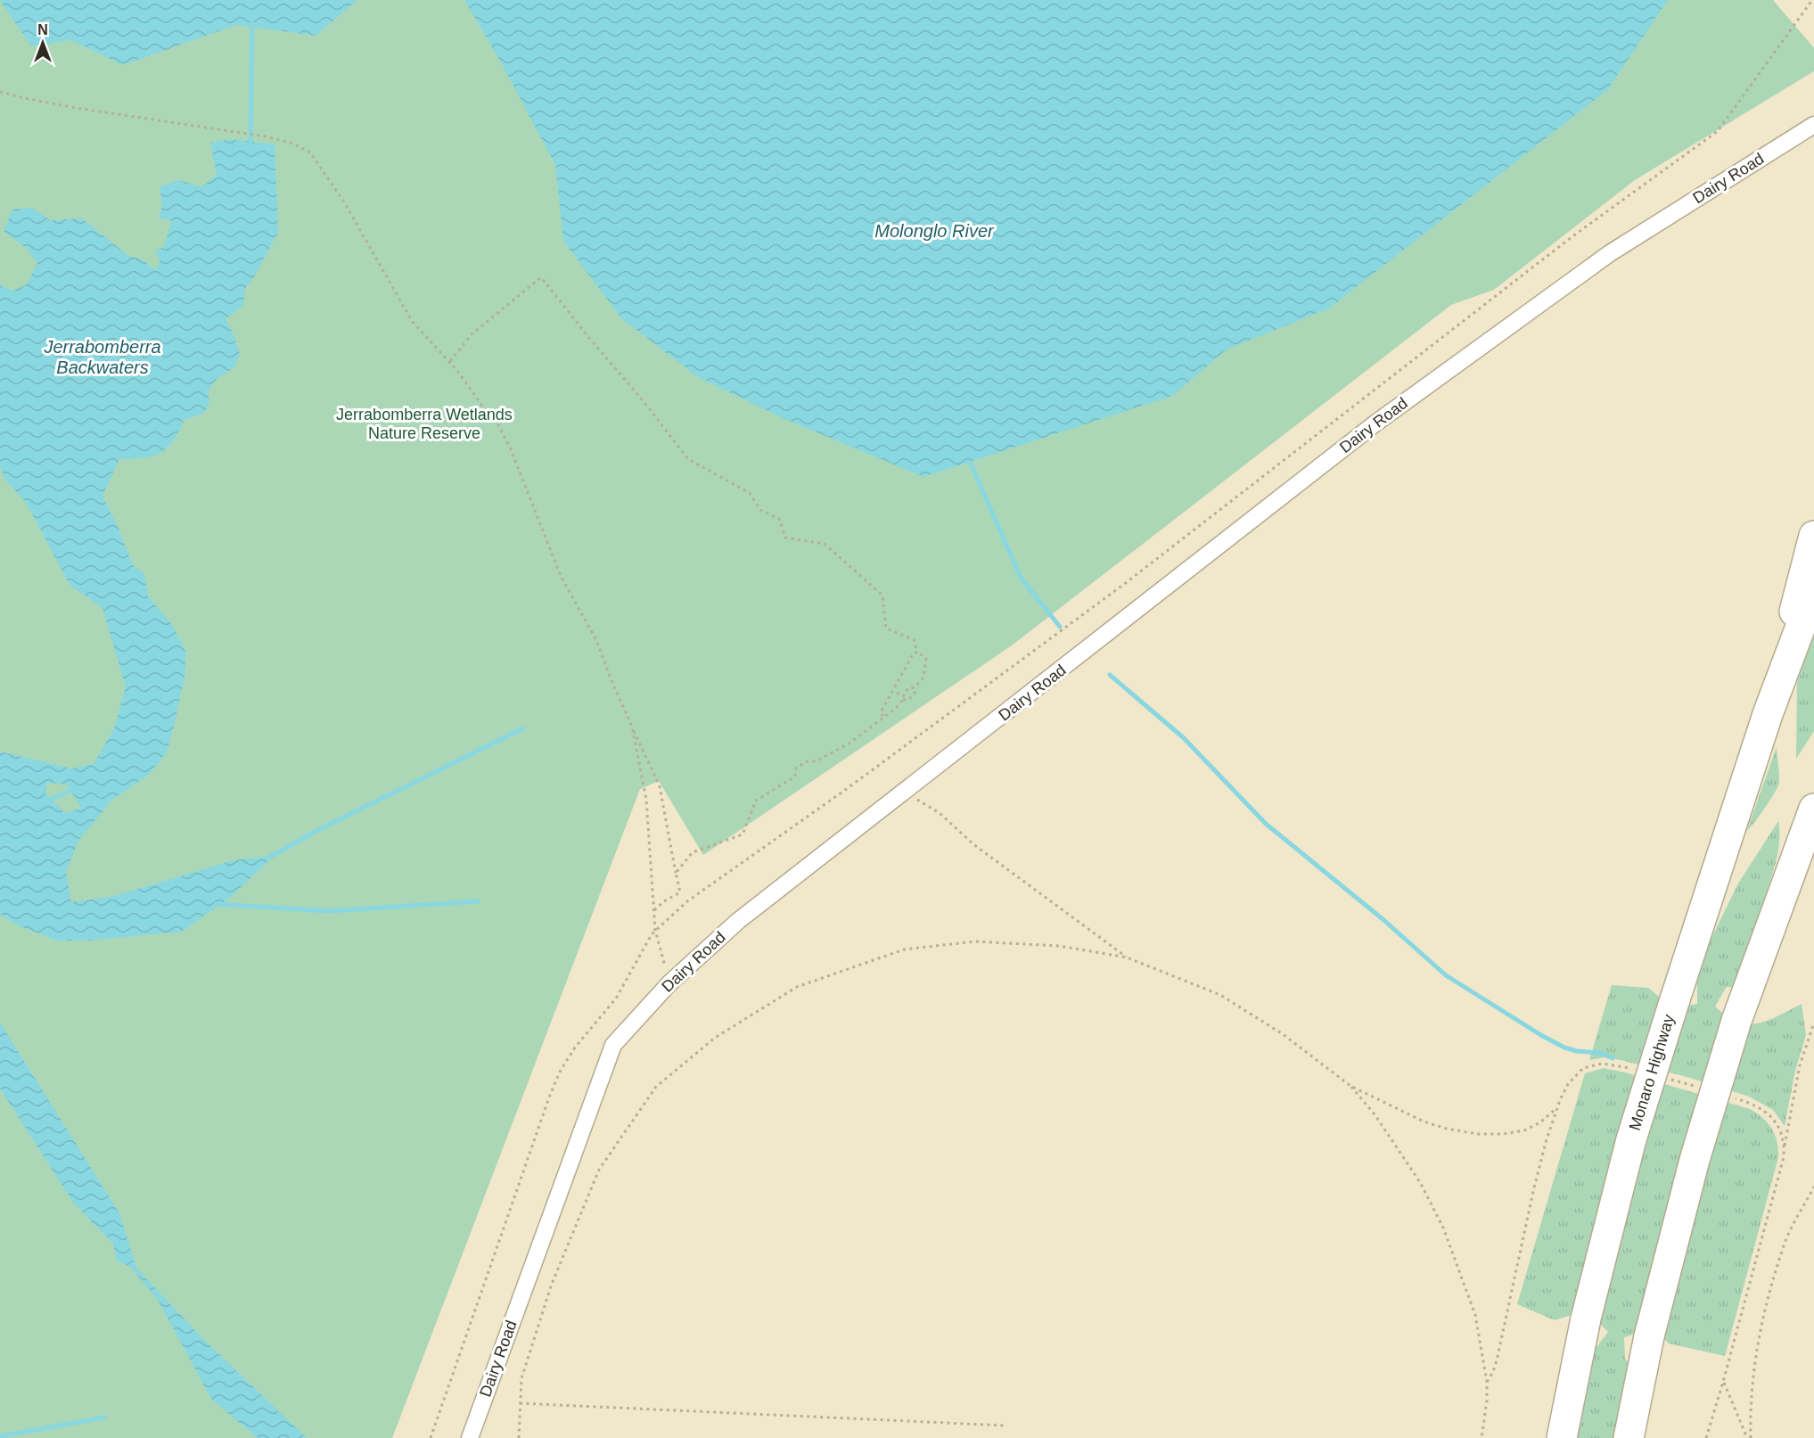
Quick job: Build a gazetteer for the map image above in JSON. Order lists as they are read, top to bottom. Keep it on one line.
{"streets":{"highway":["Monaro Highway"],"street":["Dairy Road"]},"water":["Molonglo River","Jerrabomberra Backwaters"],"parks":["Jerrabomberra Wetlands Nature Reserve"],"north":"top"}
